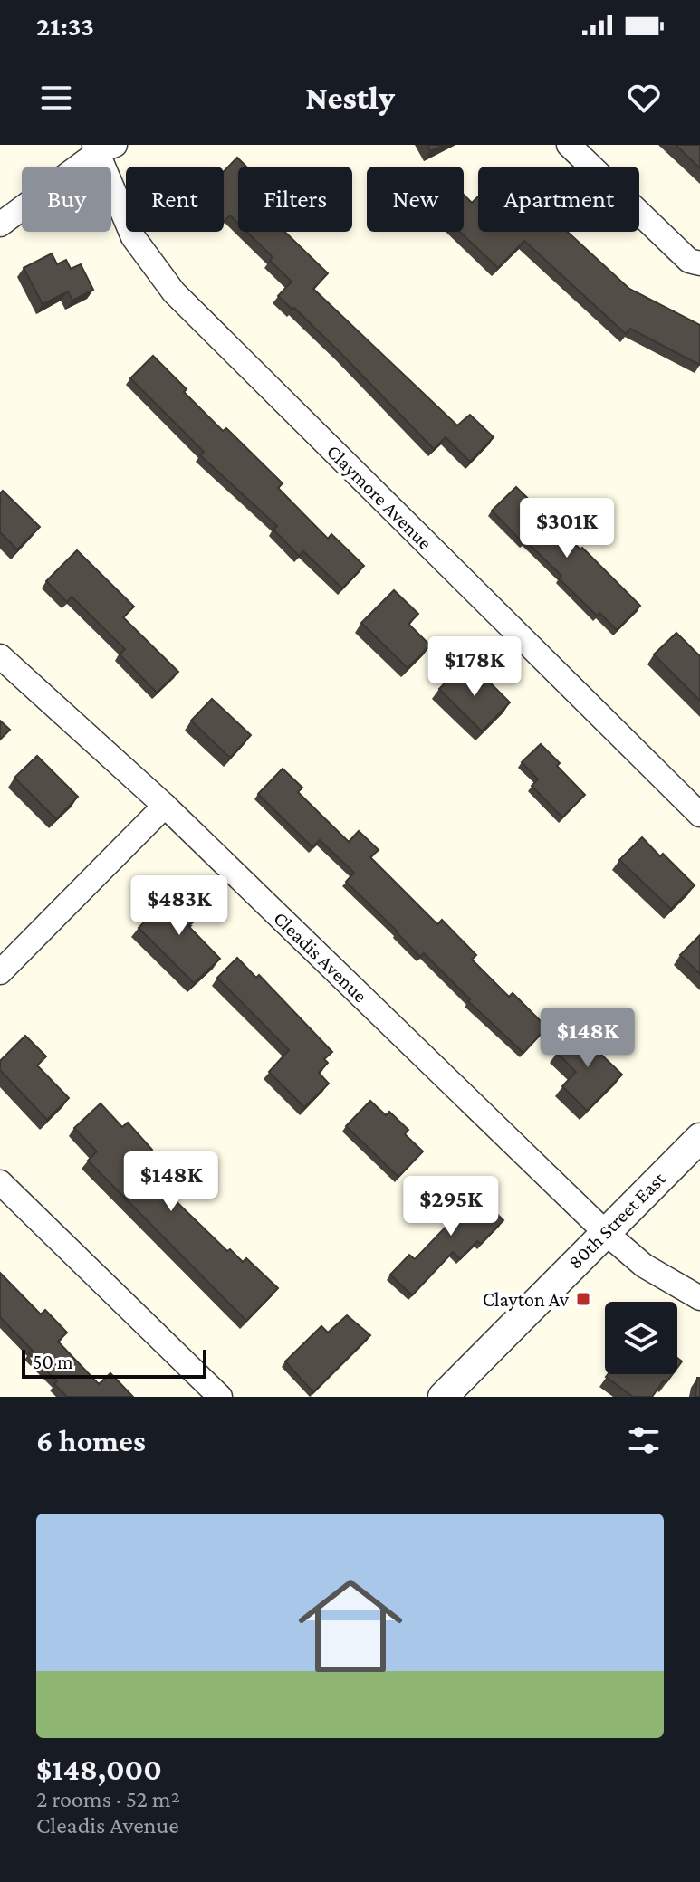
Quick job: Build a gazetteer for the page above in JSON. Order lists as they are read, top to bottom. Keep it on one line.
{"streets":{"street":["Claymore Avenue","Cleadis Avenue","80th Street East"]},"crossings":[["Cleadis Avenue","80th Street East"]],"places":{"transit":["Clayton Av"]},"scale_bar":"50 m","page":{"status":"21:33","header":"Nestly","chip":["Buy","Rent","Filters","New","Apartment"],"price":["$301K","$178K","$483K","$148K","$148K","$295K"],"scale":"50 m","heading":"6 homes","list":[{"name":"$148,000","note":"2 rooms · 52 m² · Cleadis Avenue"}]}}
